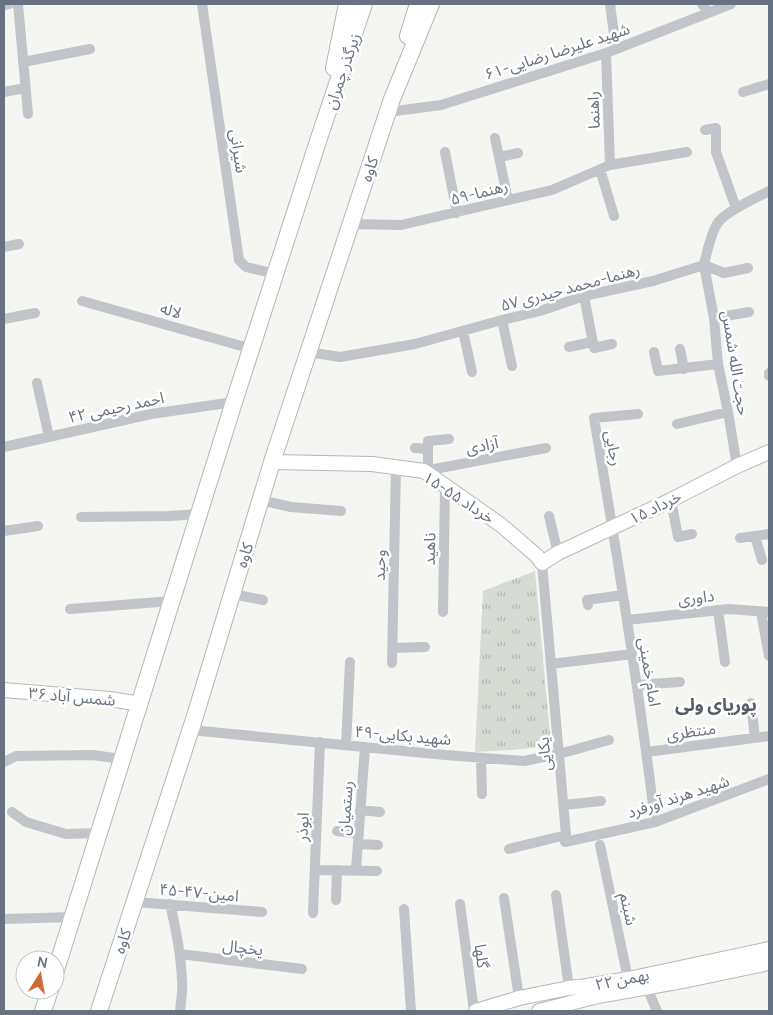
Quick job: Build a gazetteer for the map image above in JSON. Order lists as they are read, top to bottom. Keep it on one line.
{"streets":{"main road":["زیرگذر چمران","کاوه"],"street":["۶۱-شهید علیرضا رضایی","راهنما","شیرانی","۵۹-رهنما","۵۷ رهنما-محمد حیدری","لاله","حجت الله شمس","۴۲ احمد رحیمی","آزادی","رجایی","۱۵-۵۵ خرداد","۱۵ خرداد","ناهید","وحید","داوری","امام خمینی","شمس آباد ۳۶","منتظری","۴۹-شهید بکایی","یکایی","شهید هرند آورفرد","رستمیان","ابوذر","۴۵-۴۷-امین","شبنم","یخچال","گلها","۲۲ بهمن"]},"crossings":[["۶۱-شهید علیرضا رضایی","راهنما"],["۶۱-شهید علیرضا رضایی","کاوه"],["راهنما","۵۹-رهنما"],["کاوه","۵۹-رهنما"],["کاوه","۵۷ رهنما-محمد حیدری"],["کاوه","۱۵-۵۵ خرداد"],["کاوه","۴۹-شهید بکایی"],["کاوه","۴۵-۴۷-امین"],["۵۷ رهنما-محمد حیدری","حجت الله شمس"],["حجت الله شمس","۱۵ خرداد"],["آزادی","۱۵-۵۵ خرداد"],["رجایی","۱۵ خرداد"],["رجایی","امام خمینی"],["۱۵-۵۵ خرداد","۱۵ خرداد"],["۱۵-۵۵ خرداد","ناهید"],["۱۵-۵۵ خرداد","وحید"],["۱۵-۵۵ خرداد","یکایی"],["۱۵ خرداد","امام خمینی"],["۱۵ خرداد","یکایی"],["داوری","امام خمینی"],["امام خمینی","منتظری"],["امام خمینی","شهید هرند آورفرد"],["۴۹-شهید بکایی","یکایی"],["۴۹-شهید بکایی","رستمیان"],["۴۹-شهید بکایی","ابوذر"],["یکایی","شهید هرند آورفرد"],["شبنم","۲۲ بهمن"],["گلها","۲۲ بهمن"]],"districts":["پوریای ولی"],"north":"top"}
